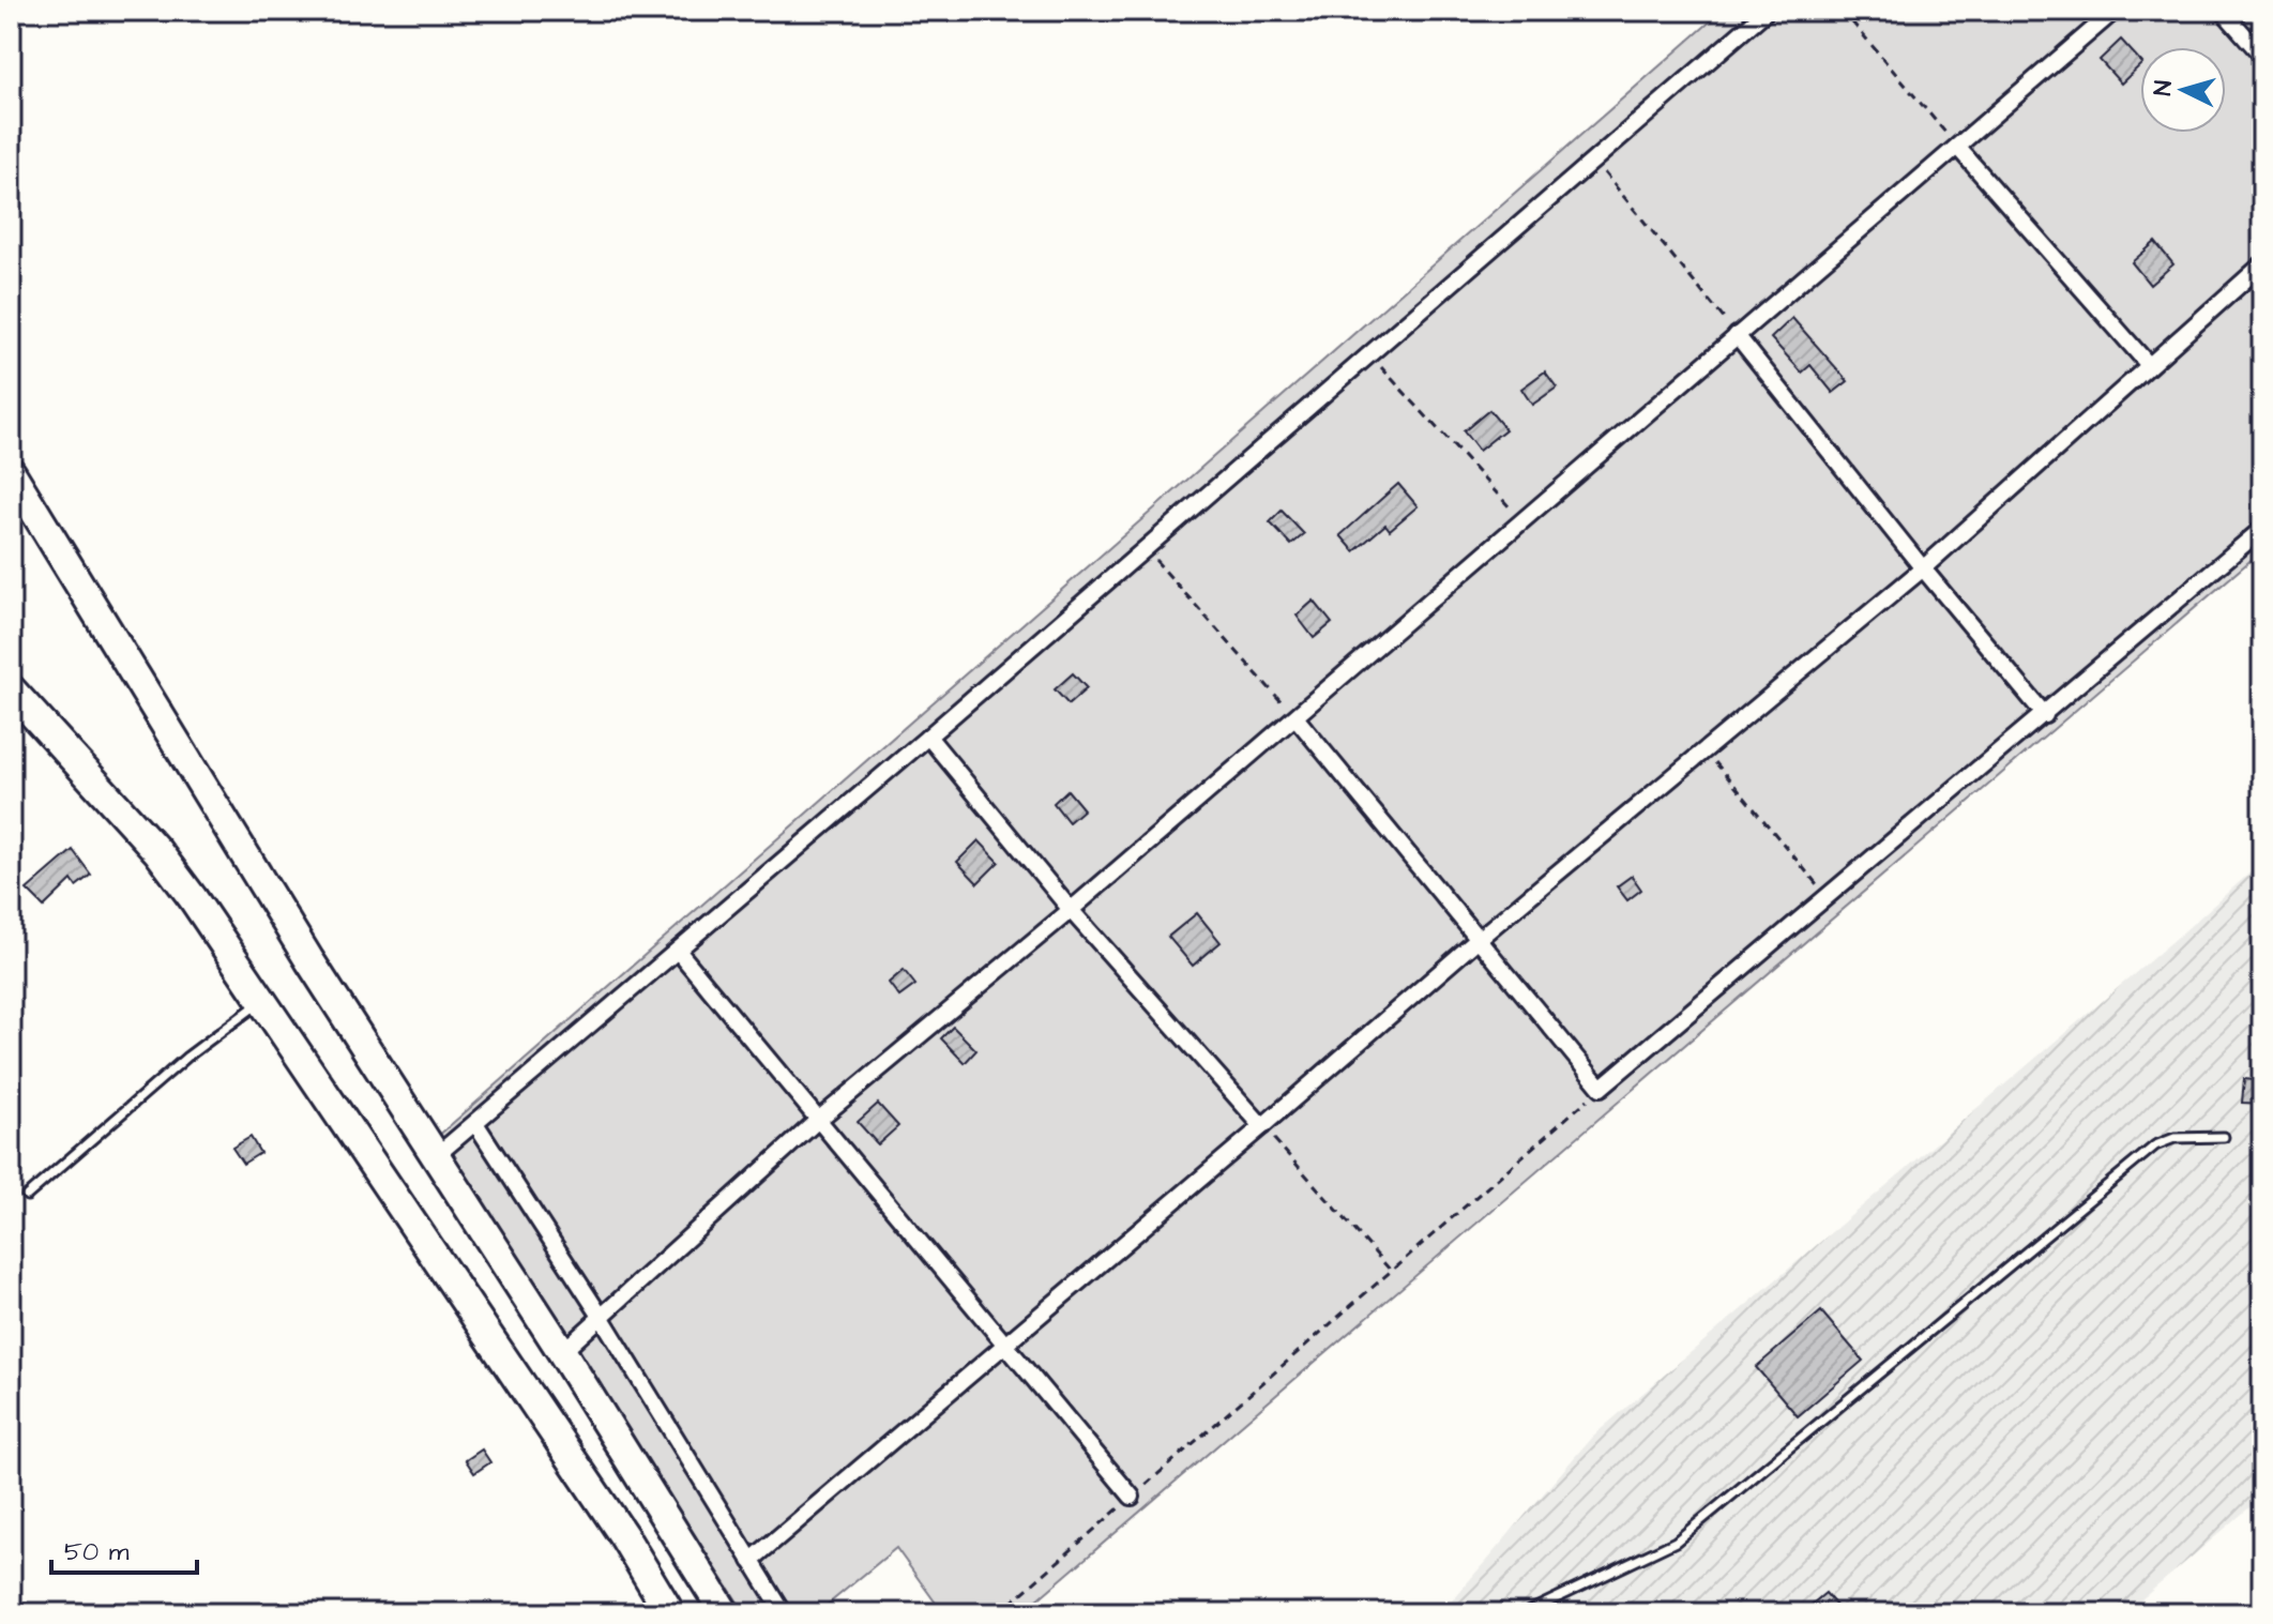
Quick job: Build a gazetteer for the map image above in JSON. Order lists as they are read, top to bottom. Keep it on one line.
{"scale_bar":"50 m","north":"left"}
